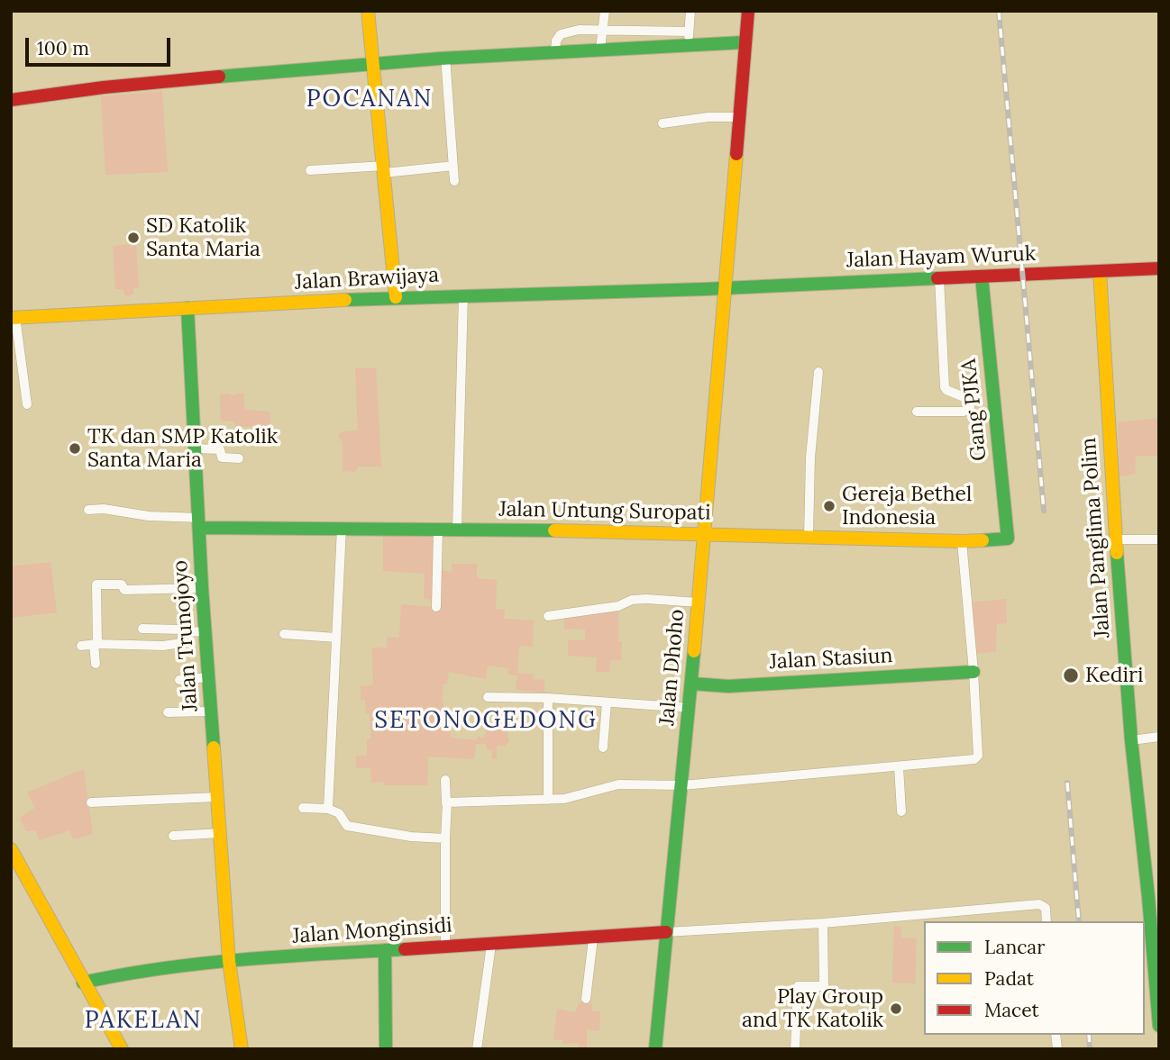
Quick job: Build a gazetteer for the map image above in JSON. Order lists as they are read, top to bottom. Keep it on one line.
{"streets":{"street":["Jalan Hayam Wuruk","Jalan Brawijaya","Gang PJKA","Jalan Untung Suropati","Jalan Panglima Polim","Jalan Trunojoyo","Jalan Stasiun","Jalan Dhoho","Jalan Monginsidi"]},"crossings":[["Jalan Hayam Wuruk","Jalan Brawijaya"],["Jalan Hayam Wuruk","Gang PJKA"],["Jalan Hayam Wuruk","Jalan Panglima Polim"],["Jalan Hayam Wuruk","Jalan Dhoho"],["Jalan Brawijaya","Jalan Trunojoyo"],["Jalan Brawijaya","Jalan Dhoho"],["Gang PJKA","Jalan Untung Suropati"],["Jalan Untung Suropati","Jalan Trunojoyo"],["Jalan Untung Suropati","Jalan Dhoho"],["Jalan Trunojoyo","Jalan Monginsidi"],["Jalan Stasiun","Jalan Dhoho"],["Jalan Dhoho","Jalan Monginsidi"]],"districts":["POCANAN","SETONOGEDONG","PAKELAN"],"places":["SD Katolik Santa Maria","TK dan SMP Katolik Santa Maria","Gereja Bethel Indonesia","Kediri","Play Group and TK Katolik"],"legend":["Lancar","Padat","Macet"],"scale_bar":"100 m"}
